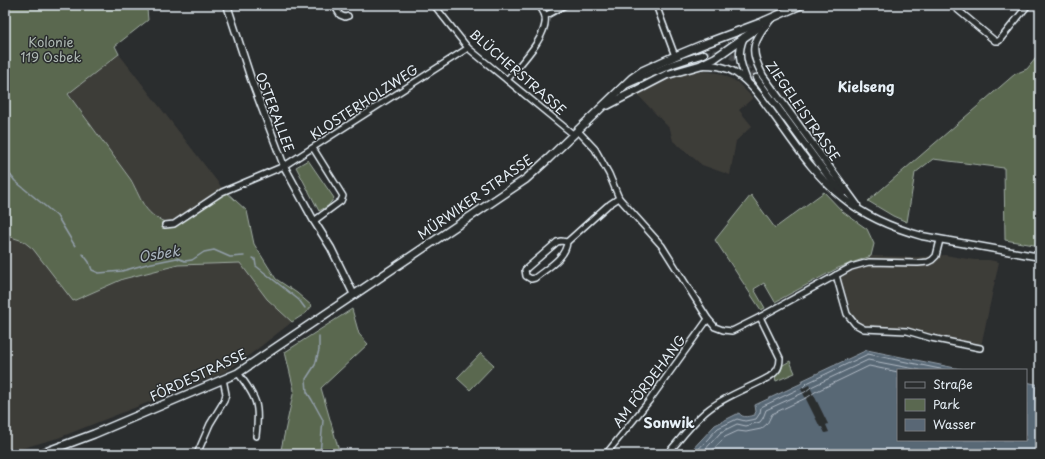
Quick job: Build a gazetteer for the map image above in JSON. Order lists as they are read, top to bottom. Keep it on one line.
{"streets":{"main road":["MÜRWIKER STRASSE","FÖRDESTRASSE"],"street":["BLÜCHERSTRASSE","KLOSTERHOLZWEG","ZIEGELEISTRASSE","OSTERALLEE","AM FÖRDEHANG"]},"crossings":[["BLÜCHERSTRASSE","KLOSTERHOLZWEG"],["BLÜCHERSTRASSE","MÜRWIKER STRASSE"],["BLÜCHERSTRASSE","AM FÖRDEHANG"],["KLOSTERHOLZWEG","OSTERALLEE"],["ZIEGELEISTRASSE","MÜRWIKER STRASSE"],["OSTERALLEE","MÜRWIKER STRASSE"],["OSTERALLEE","FÖRDESTRASSE"],["MÜRWIKER STRASSE","FÖRDESTRASSE"]],"districts":["Kielseng","Sonwik"],"water":["Osbek"],"parks":["Kolonie 119 Osbek"],"legend":["Straße","Park","Wasser"]}
